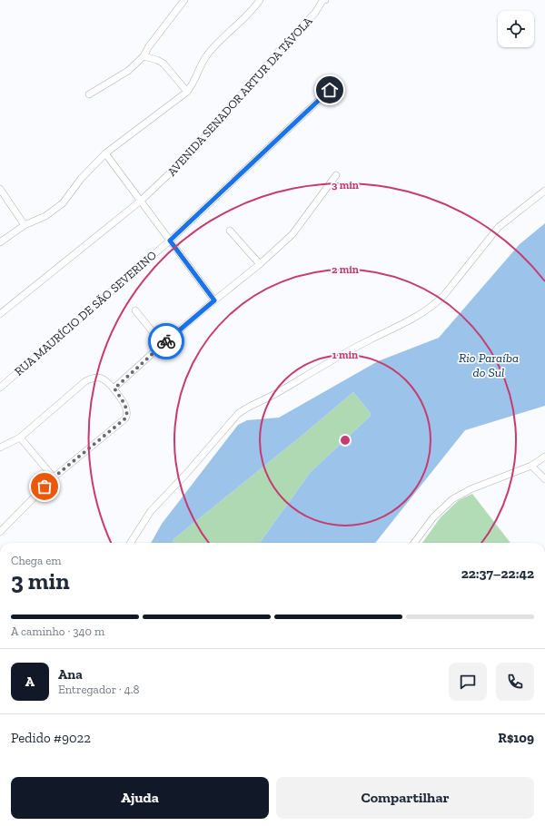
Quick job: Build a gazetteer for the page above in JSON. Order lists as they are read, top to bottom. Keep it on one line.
{"streets":{"street":["AVENIDA SENADOR ARTUR DA TÁVOLA","RUA MAURÍCIO DE SÃO SEVERINO"]},"water":["Rio Paraíba do Sul"],"page":{"heading":["3 min","Chega em","22:37–22:42"],"panel":["Ana","Entregador · 4.8","Pedido #9022","R$109"],"bar":"A caminho · 340 m","round":"A","buttons":["Ajuda","Compartilhar"]},"rings":["3 min","2 min","1 min"]}
